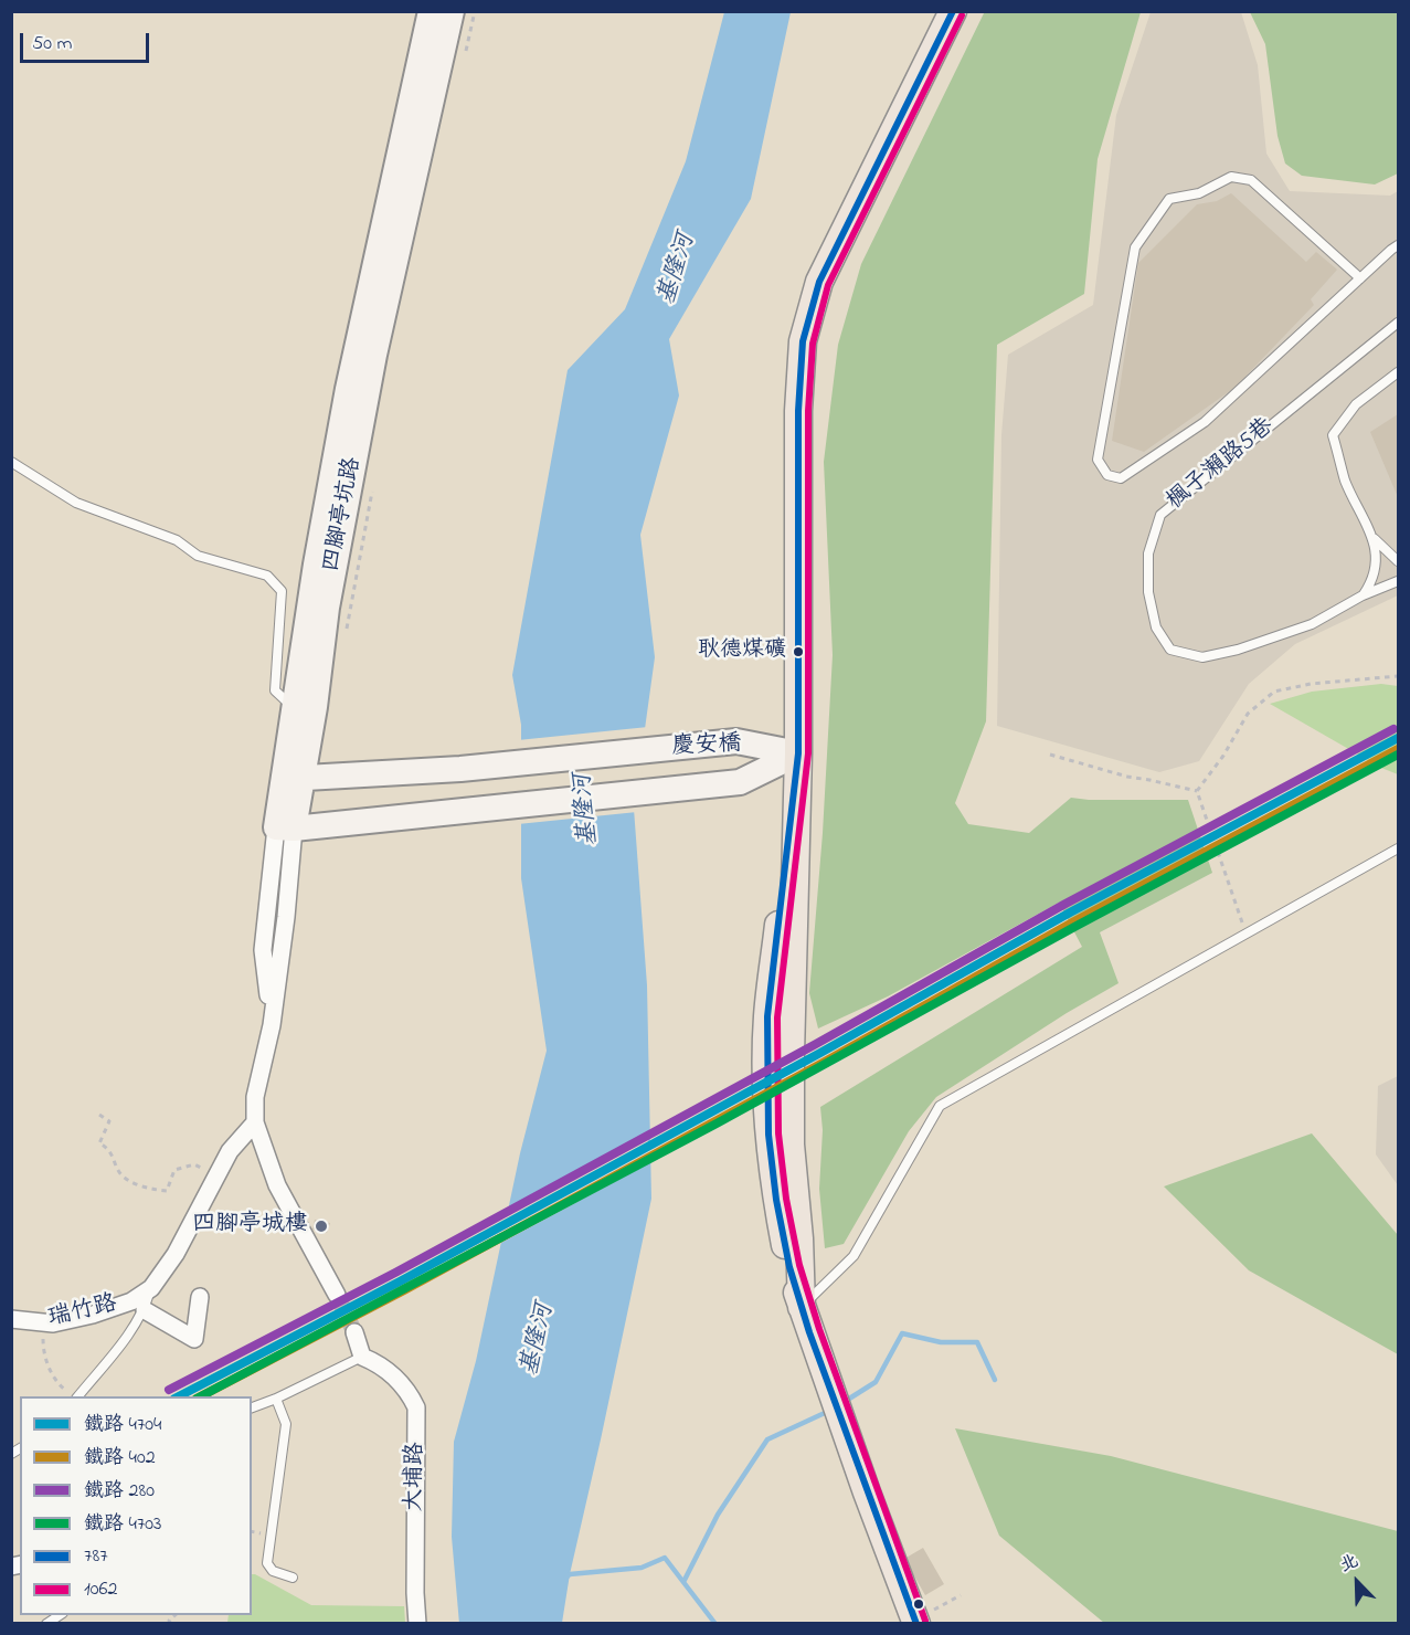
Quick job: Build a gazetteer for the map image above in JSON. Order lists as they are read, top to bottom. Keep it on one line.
{"streets":{"street":["四腳亭坑路","慶安橋","瑞竹路","大埔路"],"lane":["楓子瀨路5巷"]},"crossings":[["四腳亭坑路","慶安橋"],["四腳亭坑路","瑞竹路"]],"water":["基隆河"],"places":["耿德煤礦","四腳亭城樓"],"lines":["transit line 787","transit line 1062","rail line 280","rail line 4704","rail line 402","rail line 4703"],"legend":["鐵路 4704","鐵路 402","鐵路 280","鐵路 4703","787","1062"],"scale_bar":"50 m","north":"top left"}
